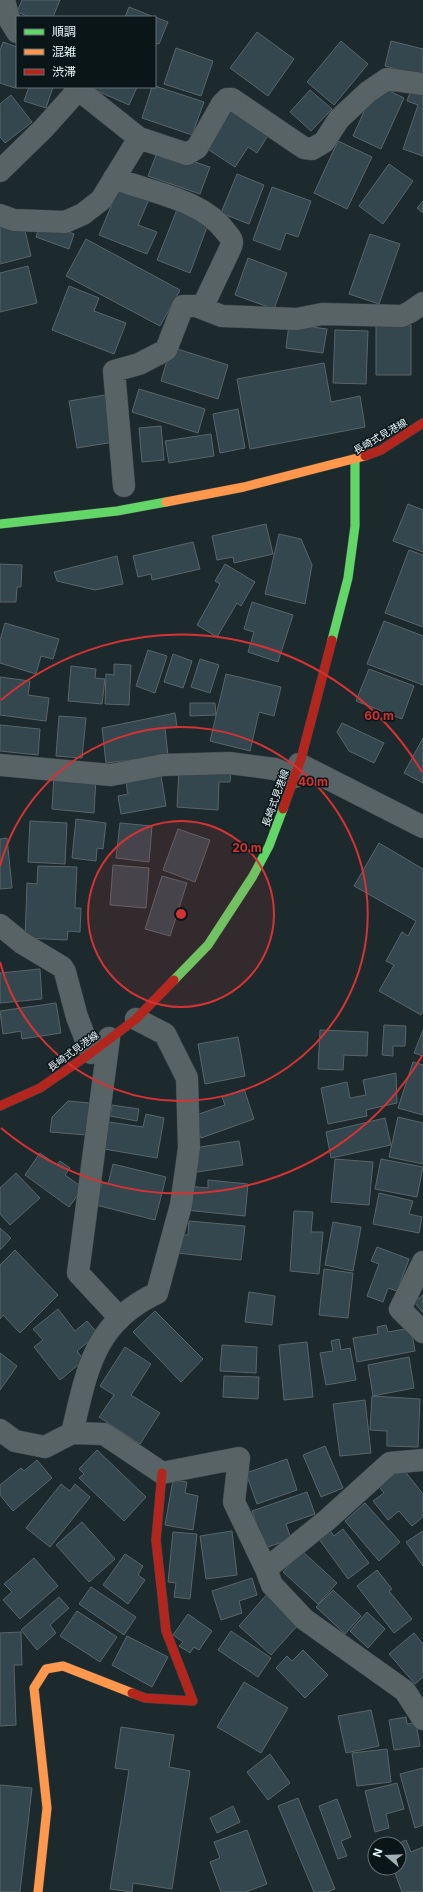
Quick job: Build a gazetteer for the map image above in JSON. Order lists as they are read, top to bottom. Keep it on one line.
{"streets":{"street":["長崎式見港線"]},"legend":["順調","混雑","渋滞"],"north":"left","rings":["60 m","40 m","20 m"]}
